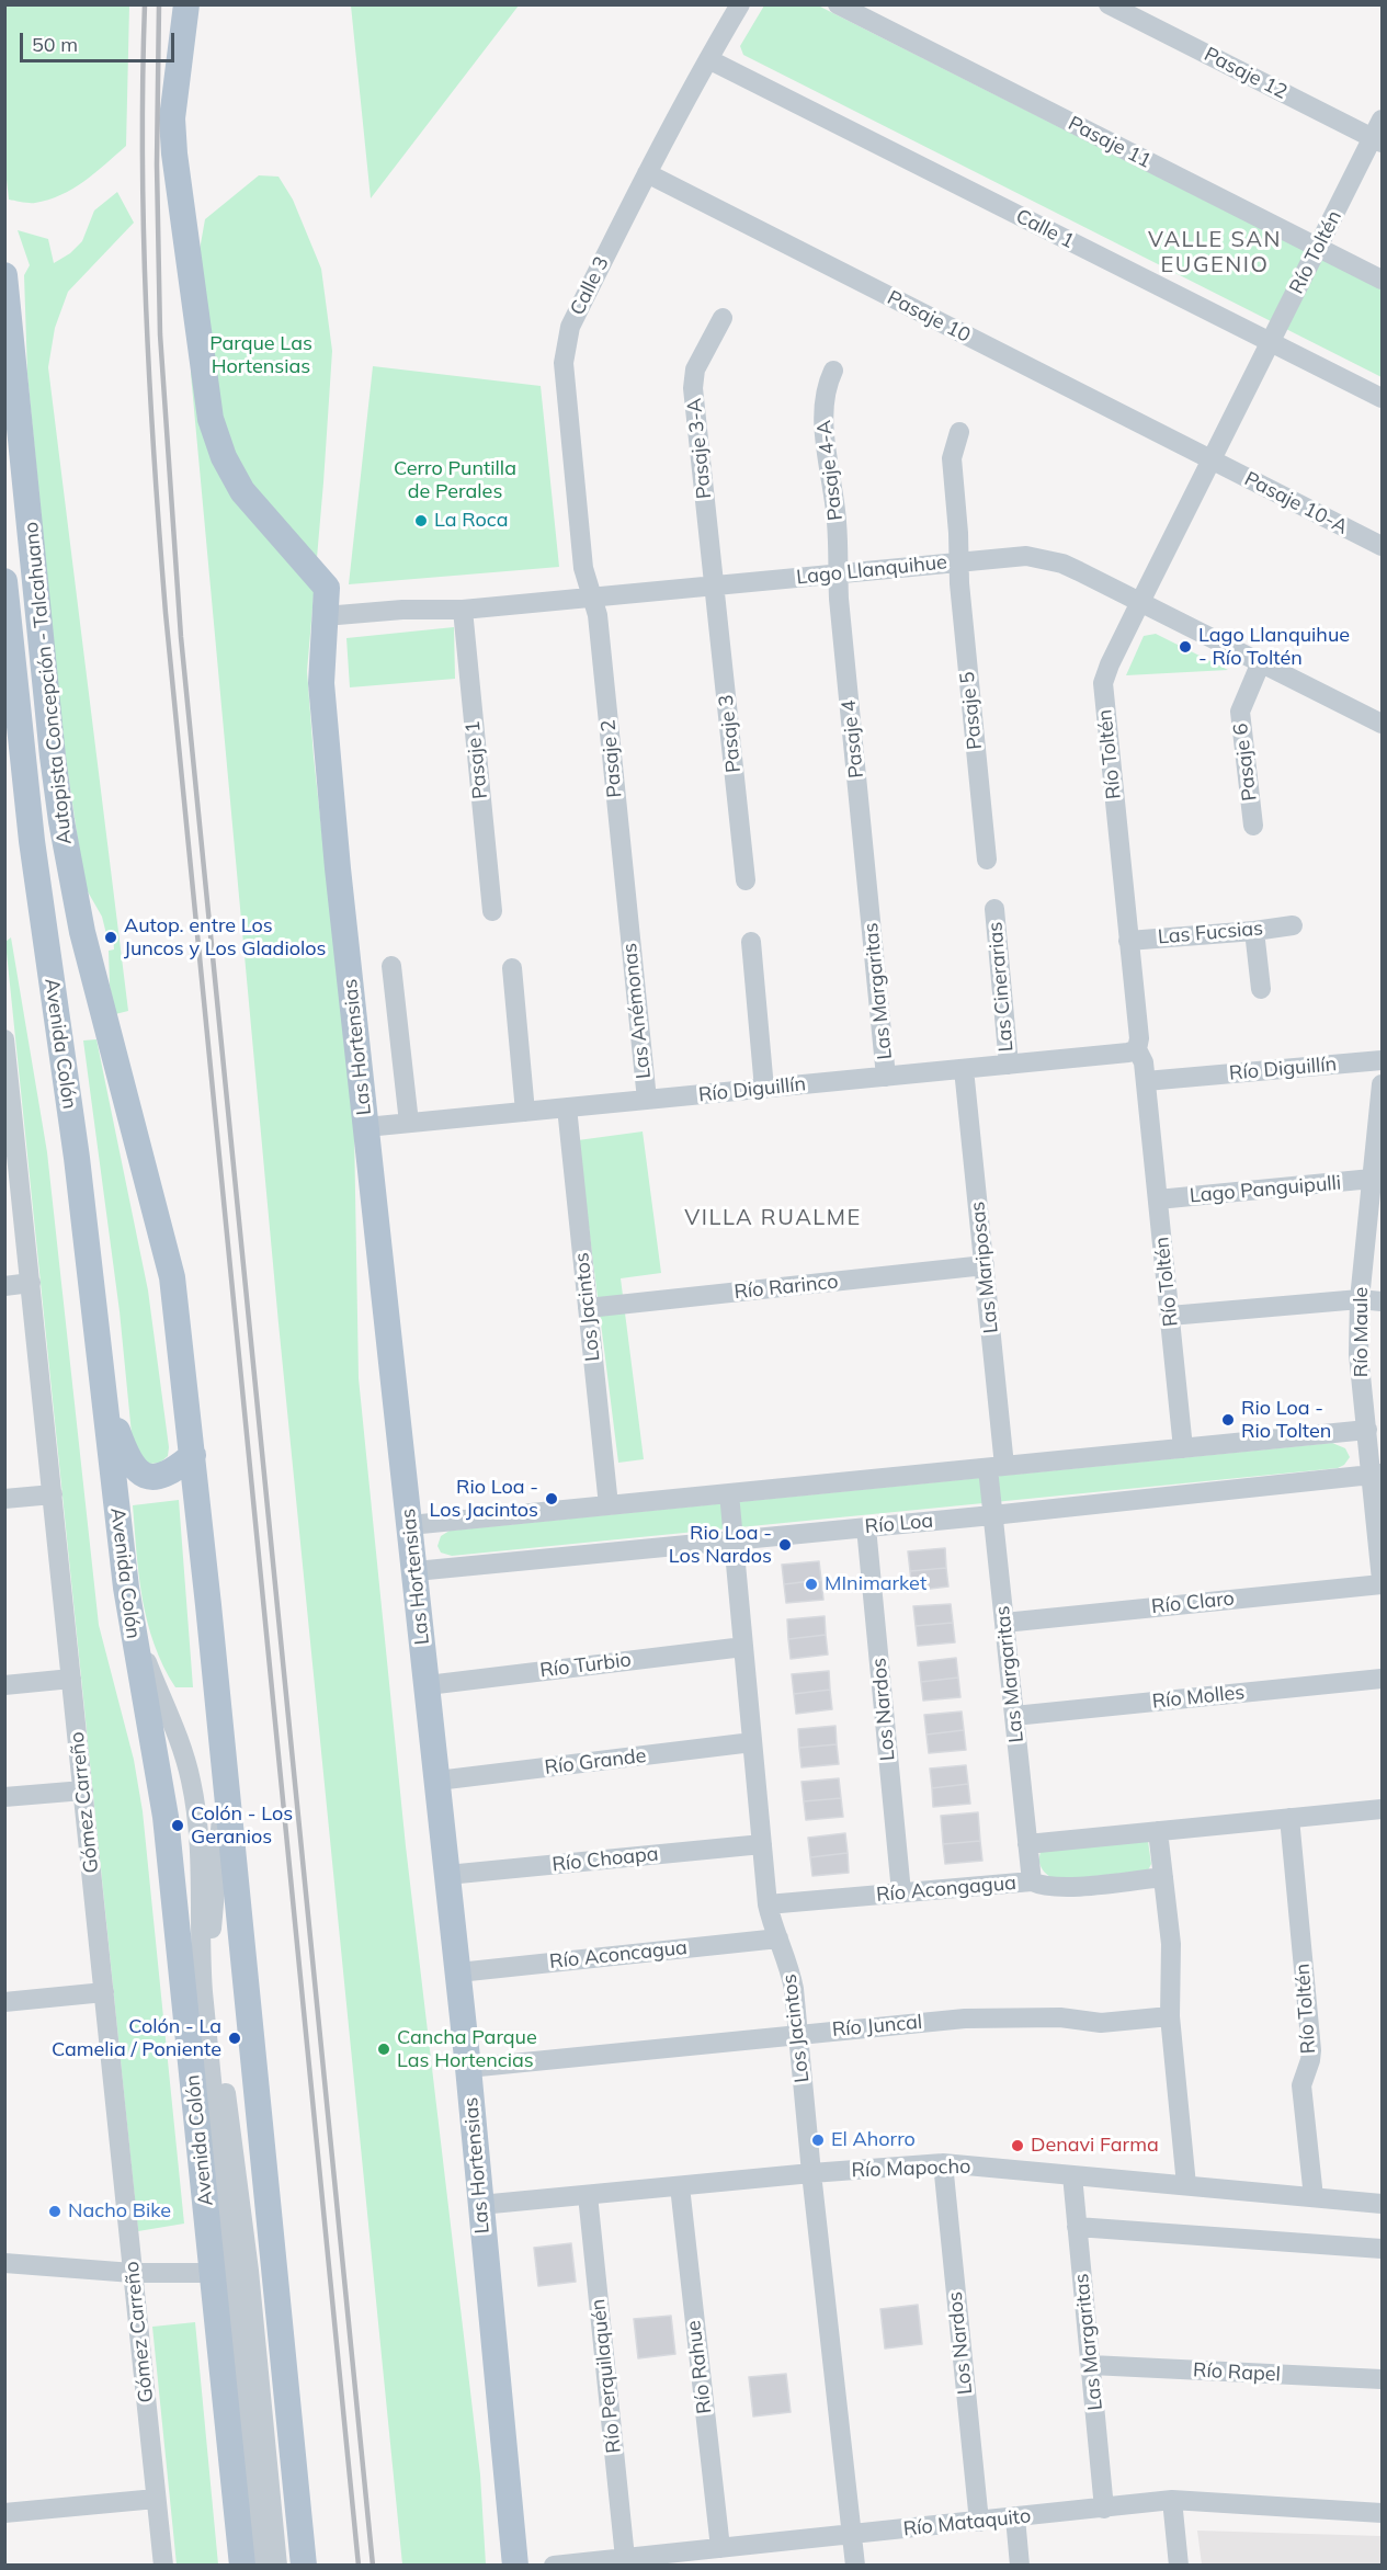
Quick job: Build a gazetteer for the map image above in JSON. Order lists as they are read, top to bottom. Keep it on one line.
{"streets":{"main road":["Autopista Concepción - Talcahuano","Avenida Colón","Las Hortensias"],"street":["Pasaje 12","Pasaje 11","Calle 1","Río Toltén","Calle 3","Pasaje 10","Pasaje 3-A","Pasaje 4-A","Pasaje 10-A","Lago Llanquihue","Pasaje 5","Pasaje 3","Pasaje 4","Pasaje 2","Pasaje 1","Pasaje 6","Las Fucsias","Las Cinerarias","Las Margaritas","Las Anémonas","Río Diguillín","Lago Panguipulli","Las Mariposas","Río Rarinco","Los Jacintos","Río Maule","Río Loa","Río Claro","Río Turbio","Río Molles","Los Nardos","Río Grande","Gómez Carreño","Río Choapa","Río Acongagua","Río Aconcagua","Río Juncal","Río Mapocho","Río Rahue","Río Rapel","Río Perquilaquén","Río Mataquito"]},"crossings":[["Pasaje 12","Río Toltén"],["Pasaje 11","Río Toltén"],["Calle 1","Río Toltén"],["Calle 1","Calle 3"],["Río Toltén","Pasaje 10"],["Río Toltén","Pasaje 10-A"],["Río Toltén","Lago Llanquihue"],["Río Toltén","Las Fucsias"],["Río Toltén","Río Diguillín"],["Río Toltén","Lago Panguipulli"],["Río Toltén","Río Mapocho"],["Calle 3","Pasaje 10"],["Calle 3","Lago Llanquihue"],["Calle 3","Pasaje 2"],["Pasaje 10","Pasaje 10-A"],["Pasaje 3-A","Lago Llanquihue"],["Pasaje 3-A","Pasaje 3"],["Pasaje 4-A","Lago Llanquihue"],["Pasaje 4-A","Pasaje 4"],["Lago Llanquihue","Pasaje 5"],["Lago Llanquihue","Pasaje 3"],["Lago Llanquihue","Pasaje 4"],["Lago Llanquihue","Pasaje 2"],["Lago Llanquihue","Pasaje 1"],["Lago Llanquihue","Pasaje 6"],["Lago Llanquihue","Las Hortensias"],["Autopista Concepción - Talcahuano","Avenida Colón"],["Pasaje 4","Las Margaritas"],["Pasaje 2","Las Anémonas"],["Las Cinerarias","Río Diguillín"],["Las Margaritas","Río Diguillín"],["Las Margaritas","Las Mariposas"],["Las Margaritas","Río Loa"],["Las Margaritas","Río Claro"],["Las Margaritas","Río Molles"],["Las Margaritas","Río Acongagua"],["Las Margaritas","Río Mapocho"],["Las Margaritas","Río Rapel"],["Las Margaritas","Río Mataquito"],["Las Anémonas","Río Diguillín"],["Las Hortensias","Río Diguillín"],["Las Hortensias","Río Loa"],["Las Hortensias","Río Turbio"],["Las Hortensias","Río Grande"],["Las Hortensias","Río Choapa"],["Las Hortensias","Río Aconcagua"],["Las Hortensias","Río Juncal"],["Las Hortensias","Río Mapocho"],["Río Diguillín","Las Mariposas"],["Río Diguillín","Los Jacintos"],["Lago Panguipulli","Río Maule"],["Las Mariposas","Río Rarinco"],["Río Rarinco","Los Jacintos"],["Los Jacintos","Río Loa"],["Los Jacintos","Río Turbio"],["Los Jacintos","Río Grande"],["Los Jacintos","Río Choapa"],["Los Jacintos","Río Acongagua"],["Los Jacintos","Río Aconcagua"],["Los Jacintos","Río Juncal"],["Los Jacintos","Río Mapocho"],["Los Jacintos","Río Mataquito"],["Río Maule","Río Loa"],["Río Maule","Río Claro"],["Río Loa","Los Nardos"],["Los Nardos","Río Acongagua"],["Los Nardos","Río Mapocho"],["Los Nardos","Río Mataquito"],["Río Mapocho","Río Rahue"],["Río Mapocho","Río Perquilaquén"],["Río Rahue","Río Mataquito"],["Río Perquilaquén","Río Mataquito"]],"districts":["VALLE SAN EUGENIO","VILLA RUALME"],"parks":["Parque Las Hortensias","Cerro Puntilla de Perales"],"places":["La Roca","Lago Llanquihue - Río Toltén","Autop. entre Los Juncos y Los Gladiolos","Rio Loa - Rio Tolten","Rio Loa - Los Jacintos","Rio Loa - Los Nardos","MInimarket","Colón - Los Geranios","Colón - La Camelia / Poniente","Cancha Parque Las Hortencias","El Ahorro","Denavi Farma","Nacho Bike"],"scale_bar":"50 m"}
